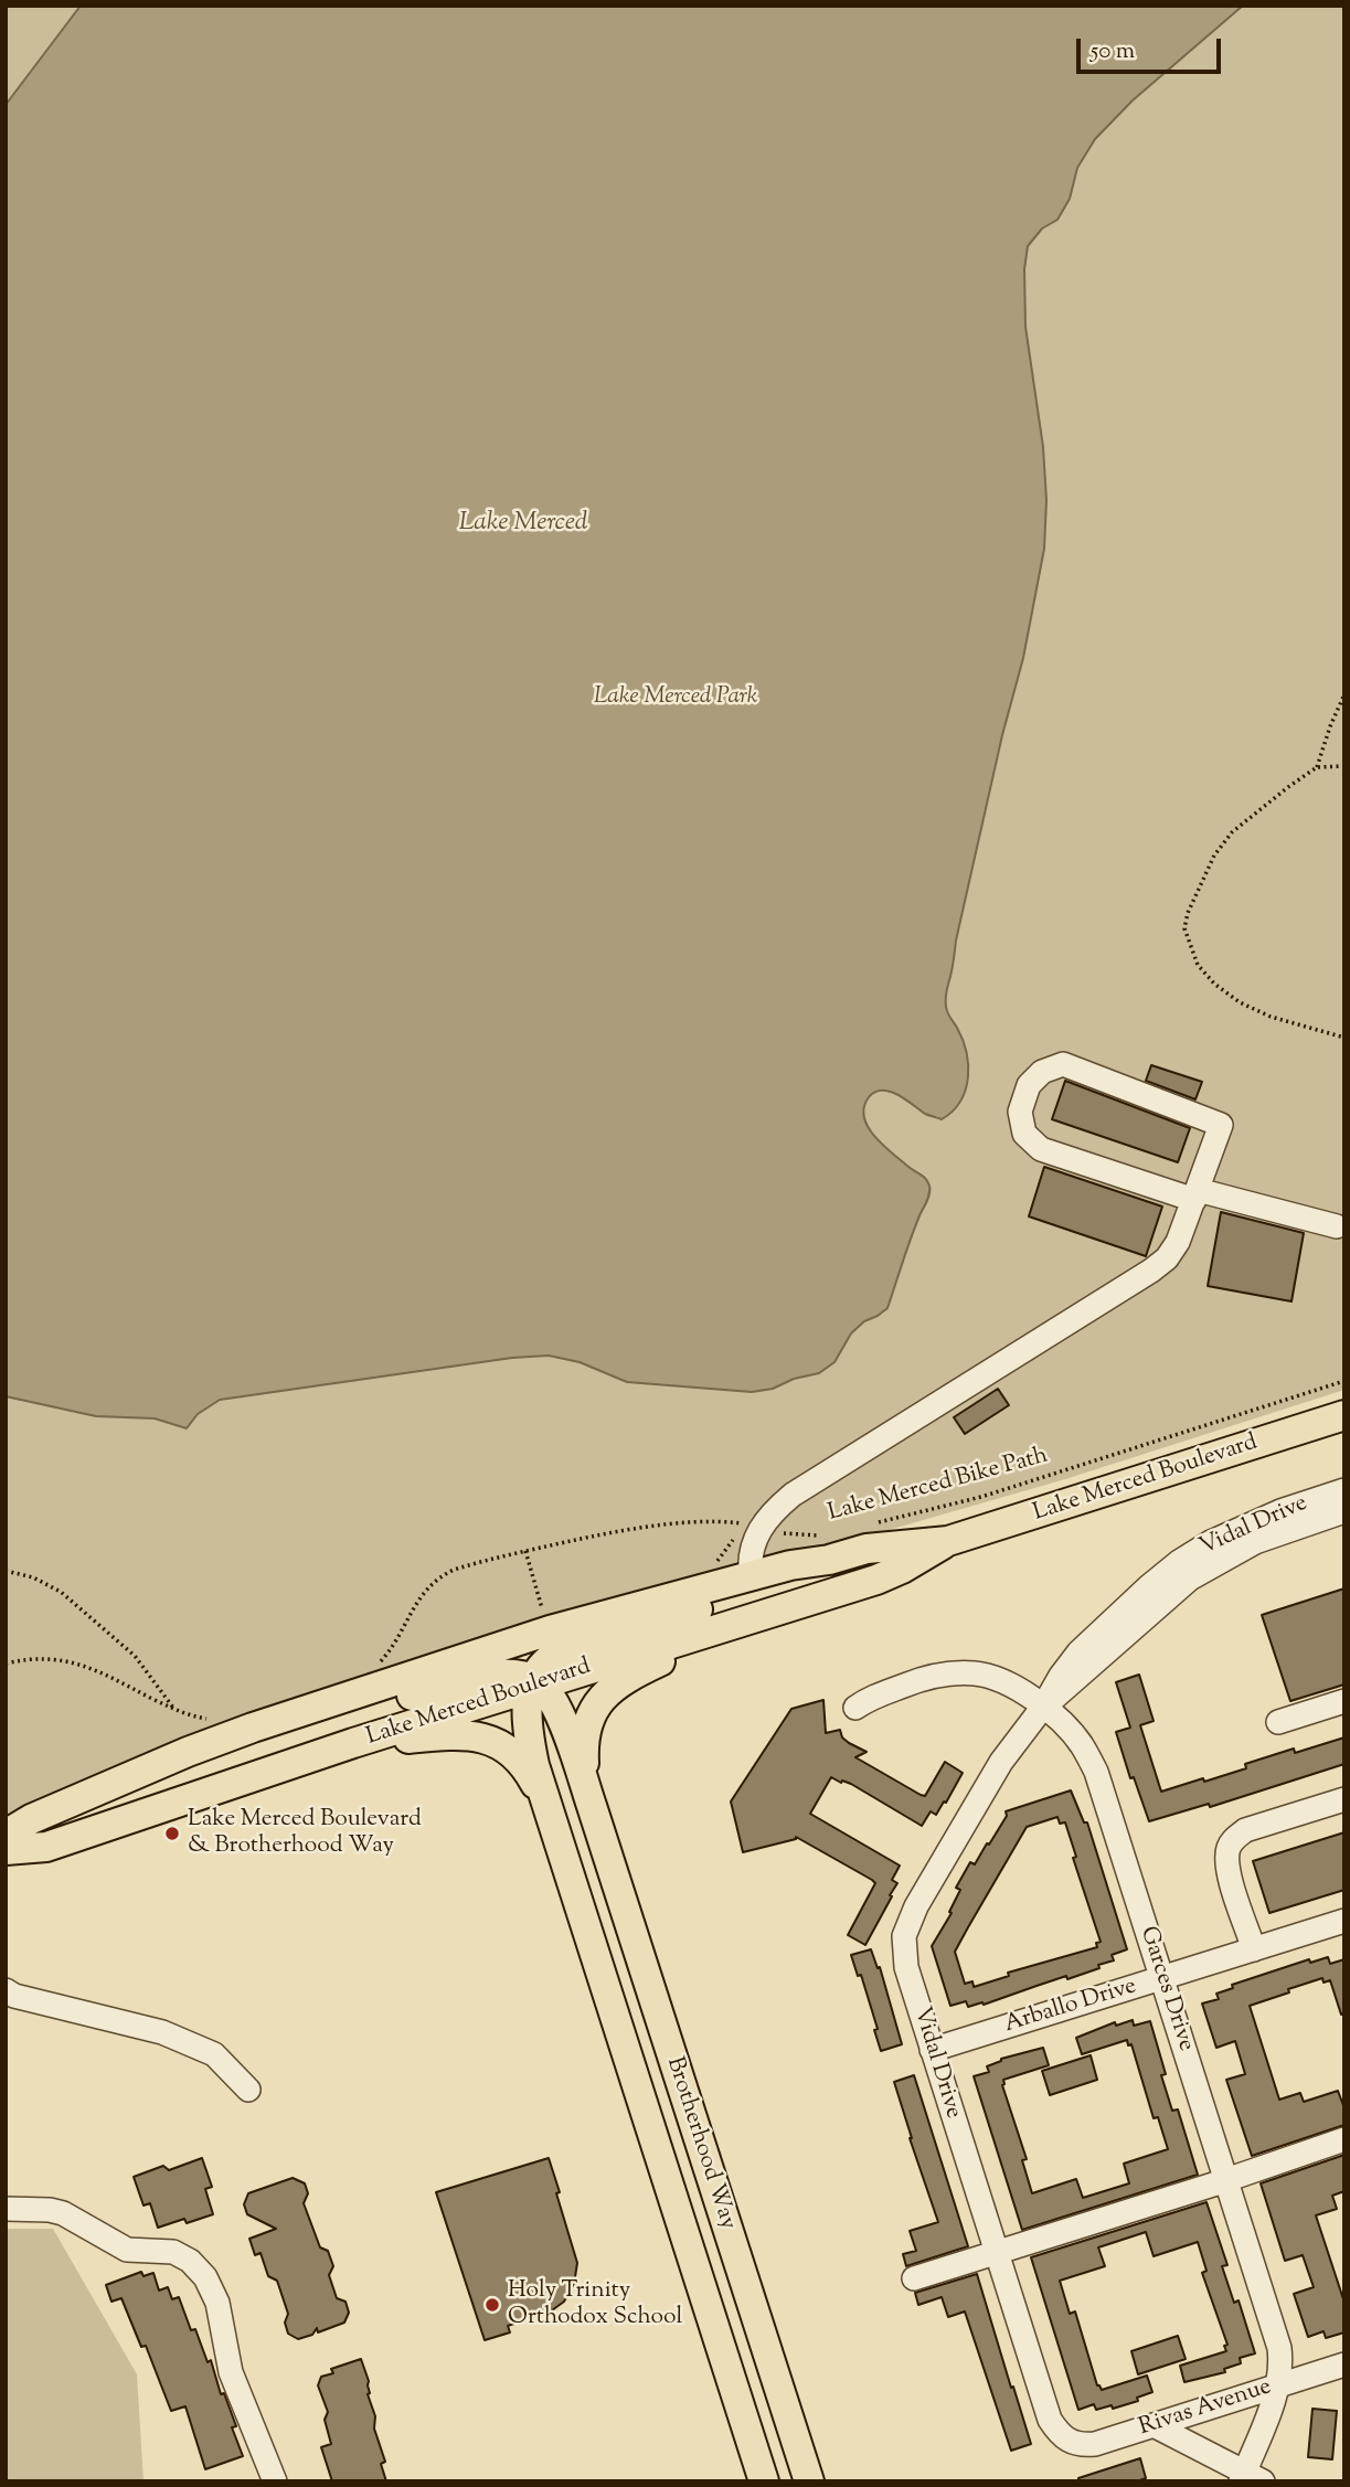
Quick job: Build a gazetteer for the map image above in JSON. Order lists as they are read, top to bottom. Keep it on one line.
{"streets":{"main road":["Lake Merced Boulevard","Brotherhood Way"],"street":["Vidal Drive","Garces Drive","Arballo Drive","Rivas Avenue"],"path":["Lake Merced Bike Path"]},"crossings":[["Lake Merced Boulevard","Lake Merced Bike Path"],["Vidal Drive","Garces Drive"],["Vidal Drive","Arballo Drive"],["Vidal Drive","Rivas Avenue"],["Garces Drive","Arballo Drive"],["Garces Drive","Rivas Avenue"]],"water":["Lake Merced"],"parks":["Lake Merced Park"],"places":["Lake Merced Boulevard & Brotherhood Way","Holy Trinity Orthodox School"],"scale_bar":"50 m"}
